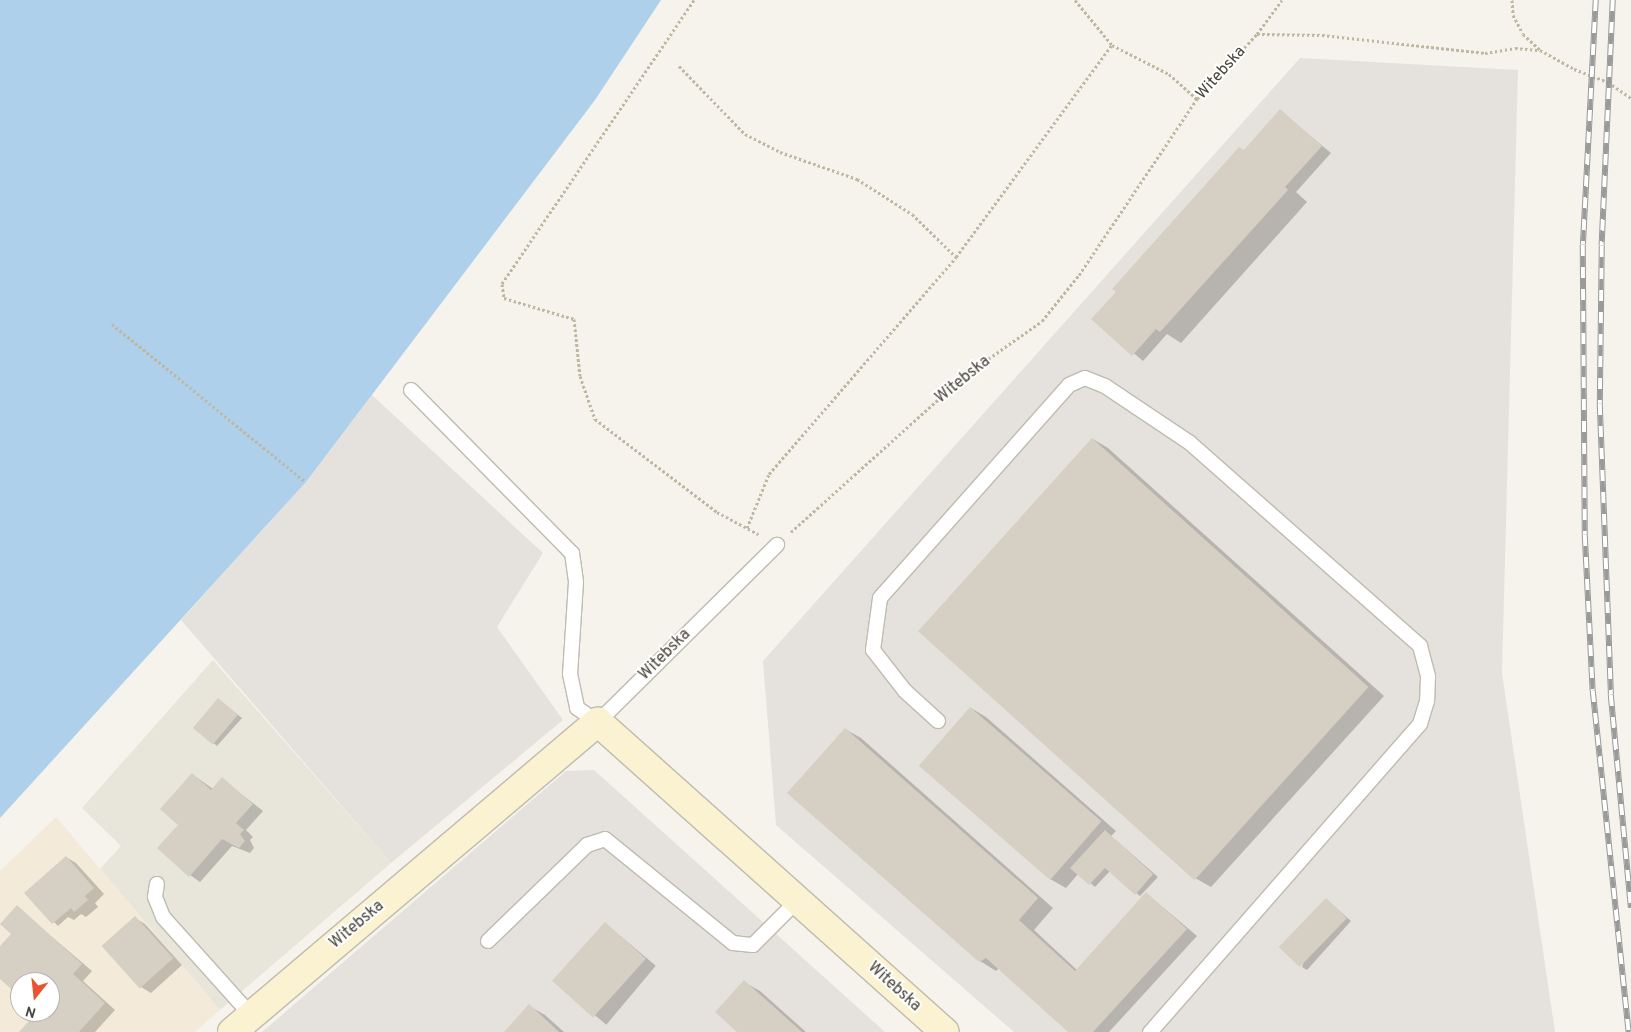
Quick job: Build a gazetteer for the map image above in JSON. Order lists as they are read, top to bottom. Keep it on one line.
{"streets":{"street":["Witebska"]},"north":"bottom"}
